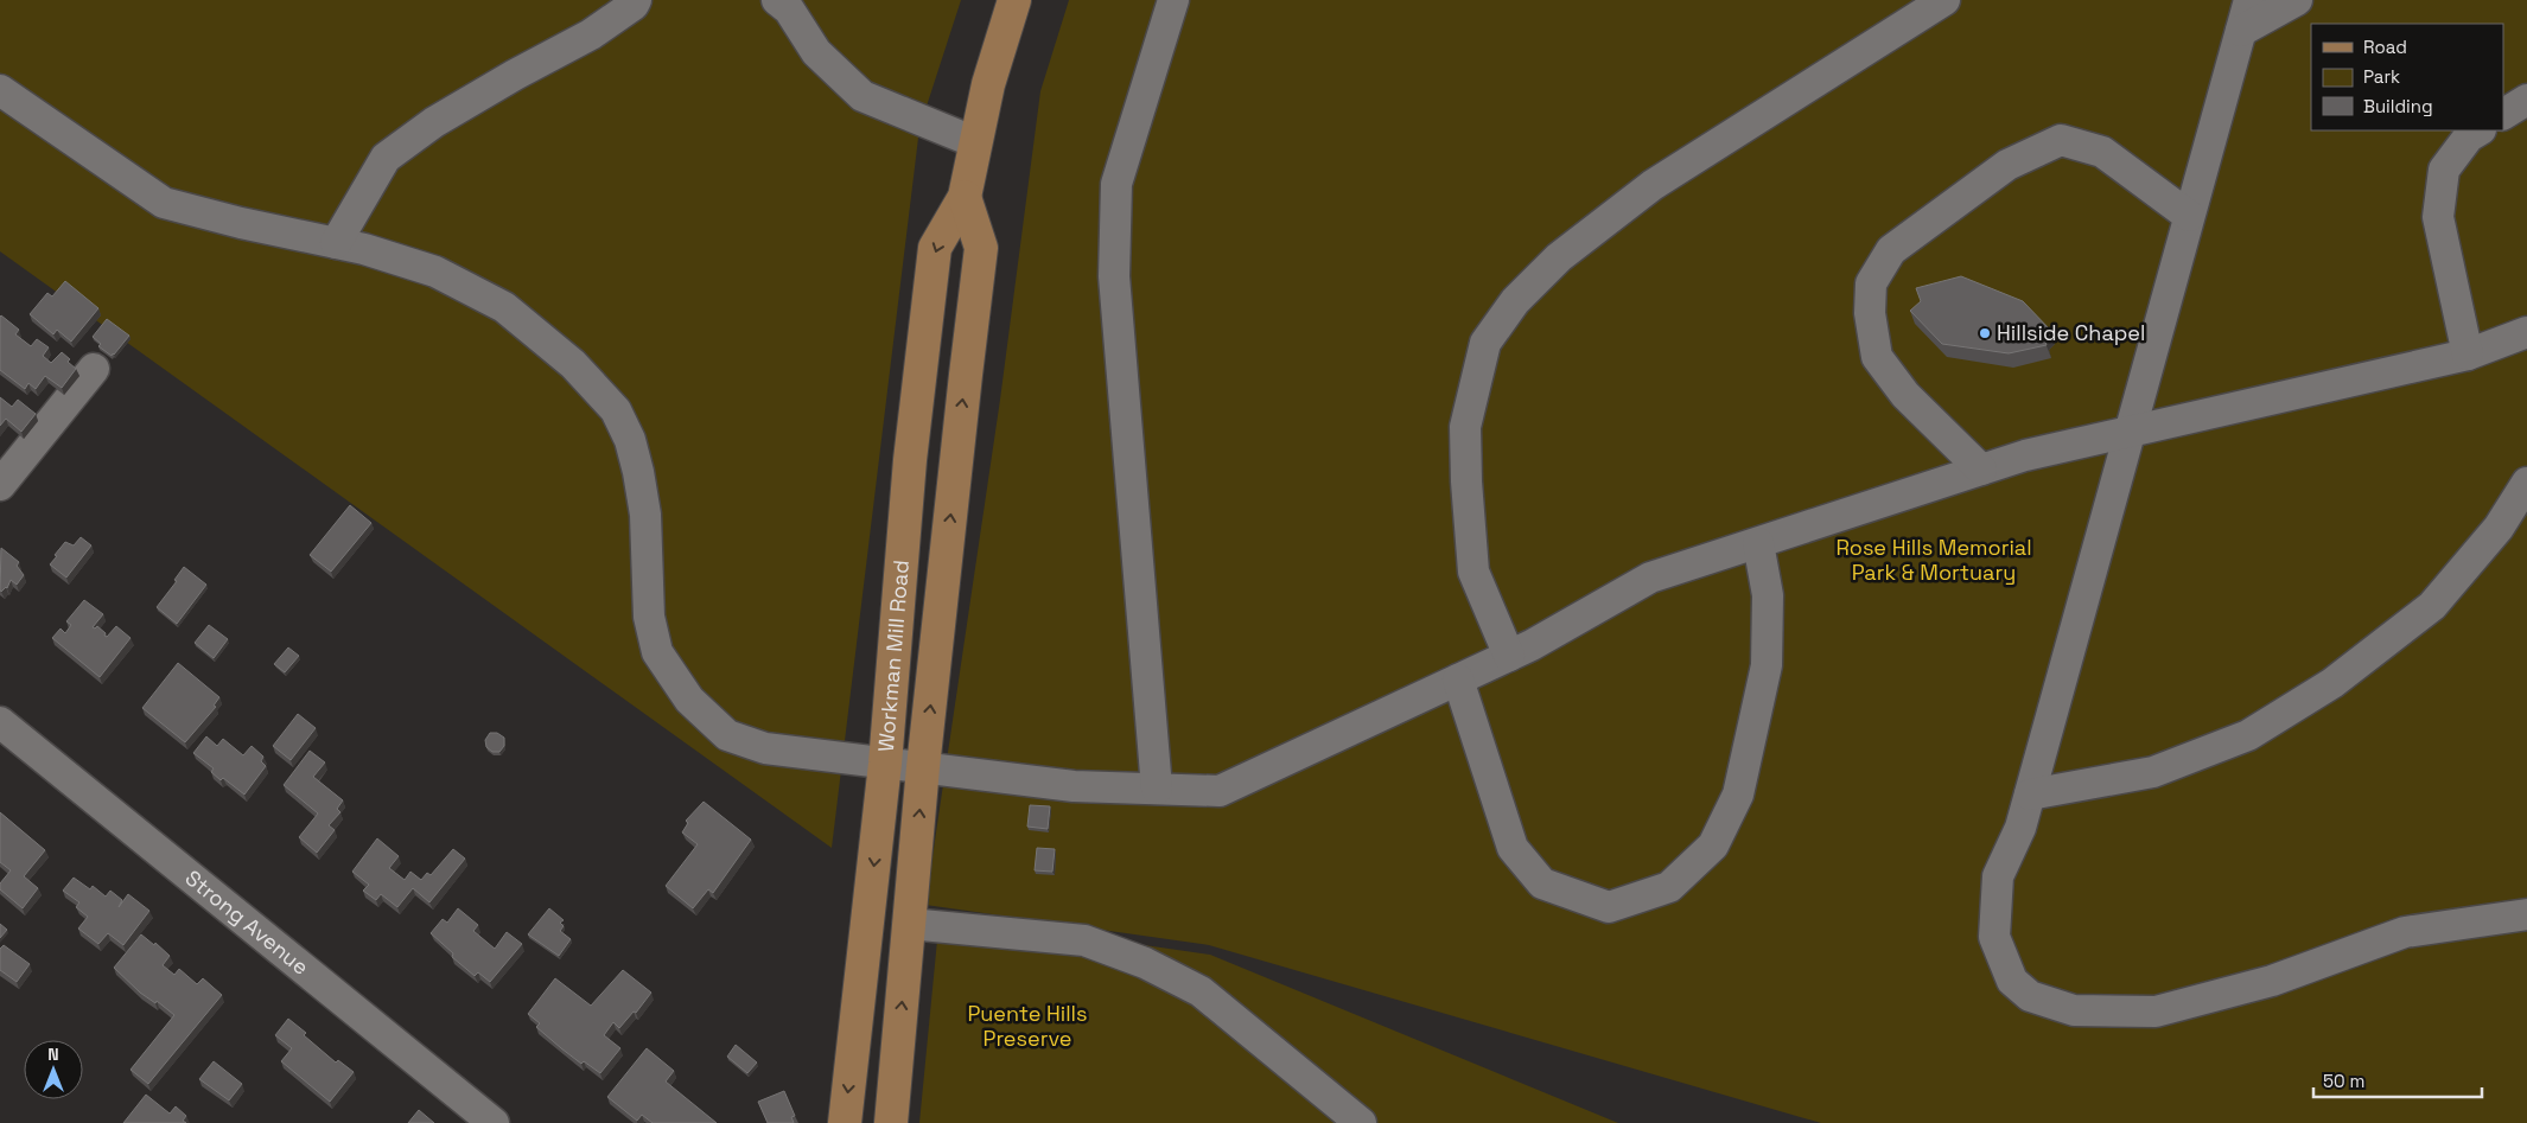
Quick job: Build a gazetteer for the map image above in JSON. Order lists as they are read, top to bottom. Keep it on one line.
{"streets":{"main road":["Workman Mill Road"],"street":["Strong Avenue"]},"parks":["Rose Hills Memorial Park & Mortuary","Puente Hills Preserve"],"places":["Hillside Chapel"],"legend":["Road","Park","Building"],"scale_bar":"50 m","north":"top"}
